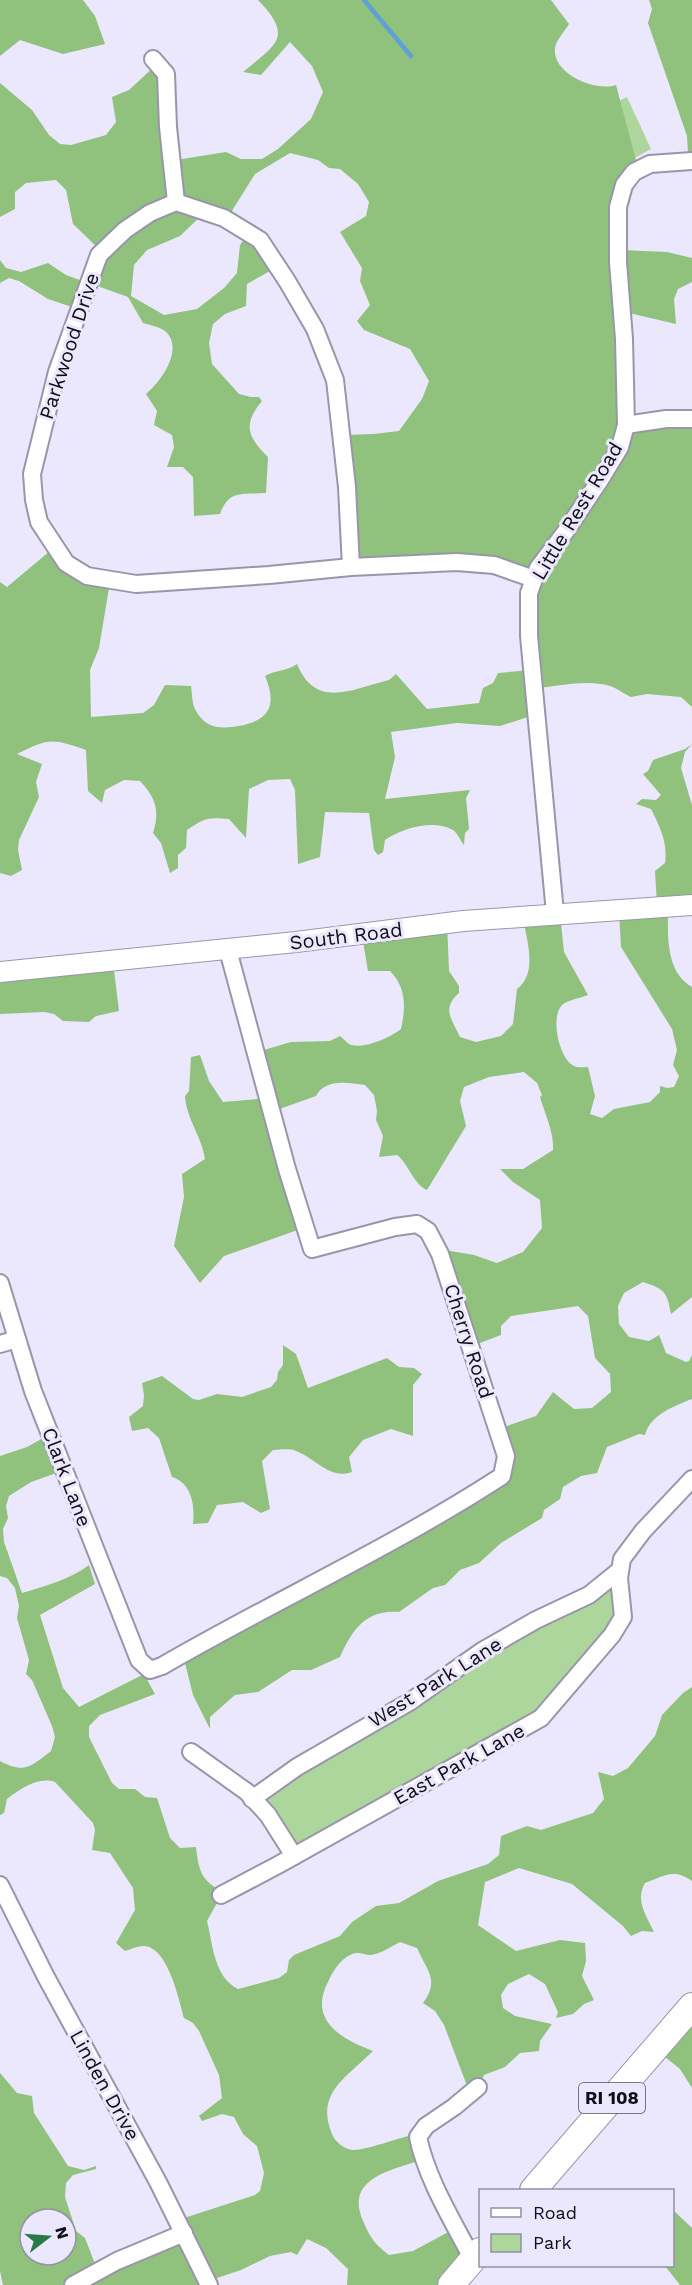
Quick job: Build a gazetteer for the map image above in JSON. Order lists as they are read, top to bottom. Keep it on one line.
{"streets":{"main road":["RI 108"],"street":["Parkwood Drive","Little Rest Road","South Road","Cherry Road","Clark Lane","West Park Lane","East Park Lane","Linden Drive"]},"crossings":[["Parkwood Drive","Little Rest Road"],["Little Rest Road","South Road"],["South Road","Cherry Road"],["Cherry Road","Clark Lane"],["West Park Lane","East Park Lane"]],"legend":["Road","Park"],"north":"right"}
